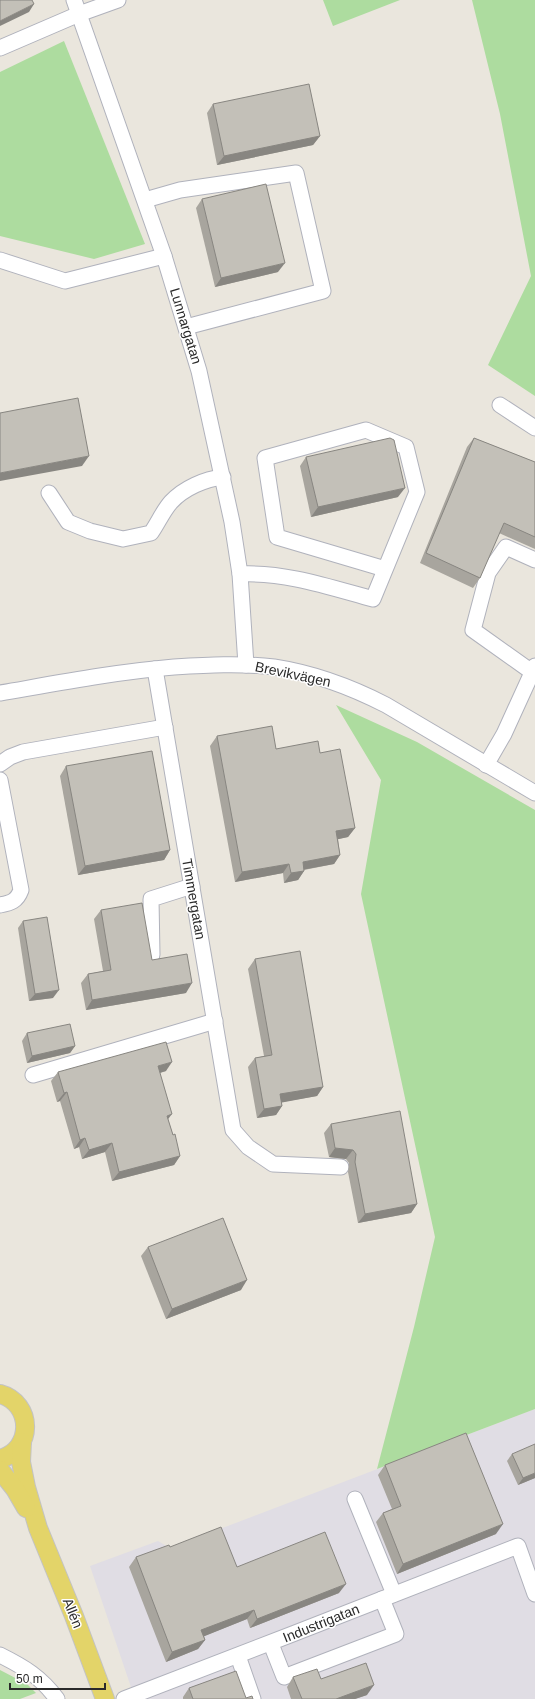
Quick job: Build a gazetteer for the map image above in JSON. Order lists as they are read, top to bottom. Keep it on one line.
{"streets":{"main road":["Allén"],"street":["Lunnargatan","Brevikvägen","Timmergatan","Industrigatan"]},"crossings":[["Lunnargatan","Brevikvägen"],["Brevikvägen","Timmergatan"]],"scale_bar":"50 m"}
